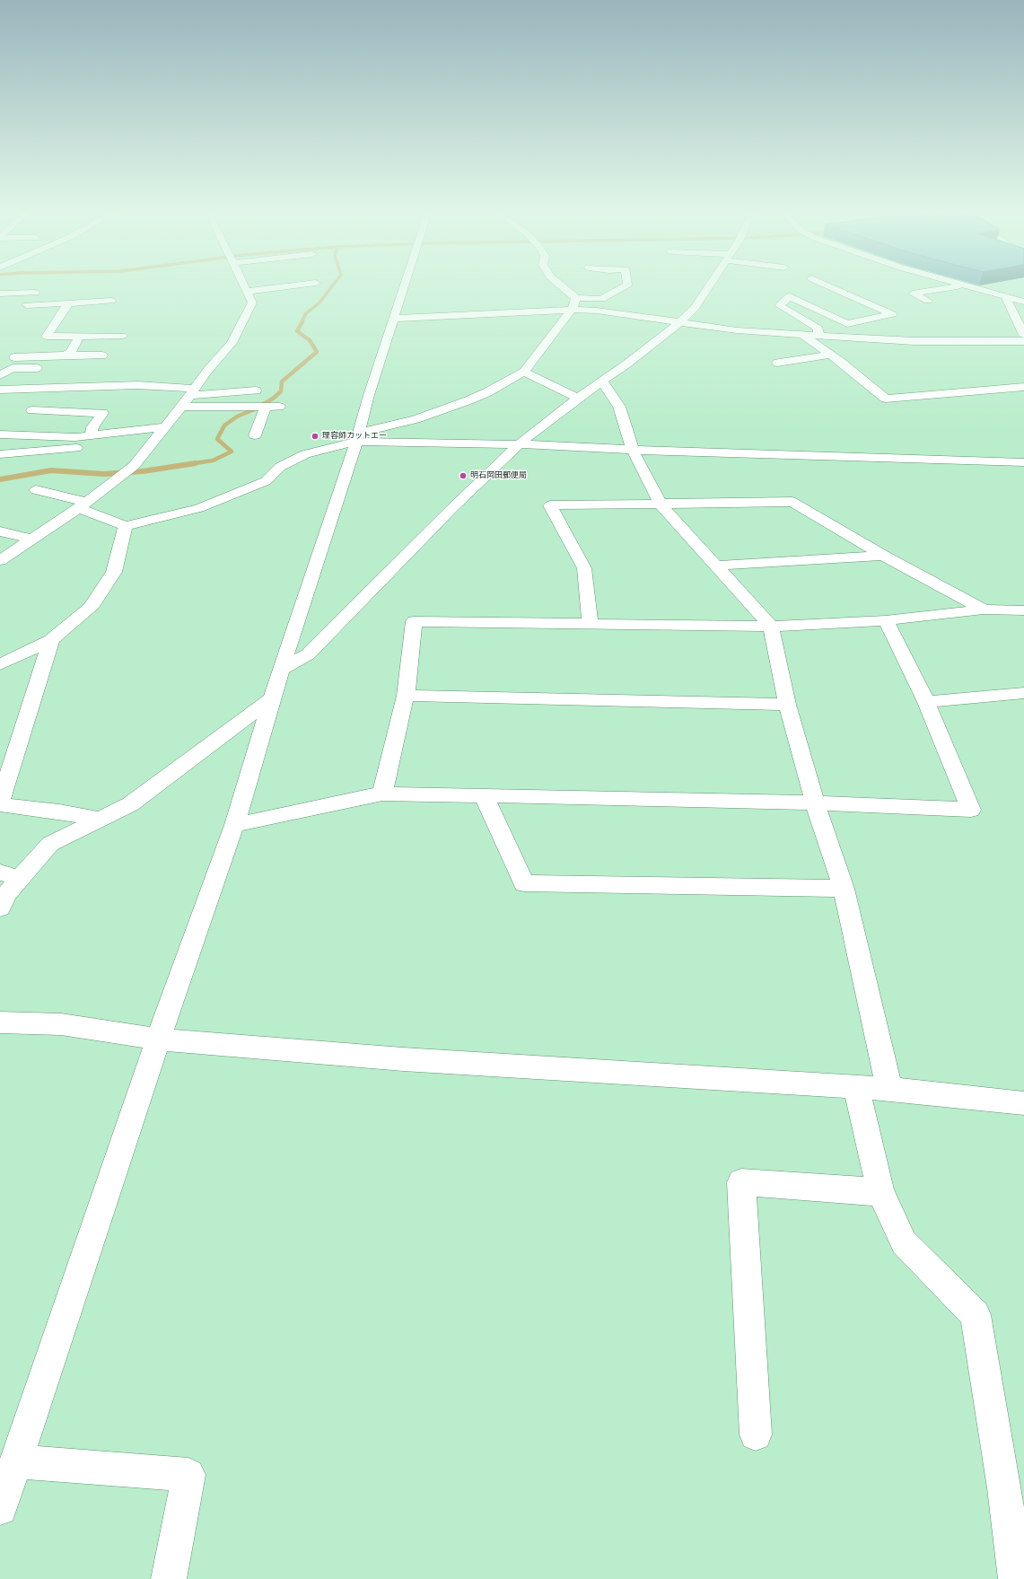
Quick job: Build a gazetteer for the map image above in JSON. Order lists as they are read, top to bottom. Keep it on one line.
{"places":["理容師カットエー","明石岡田郵便局"]}
